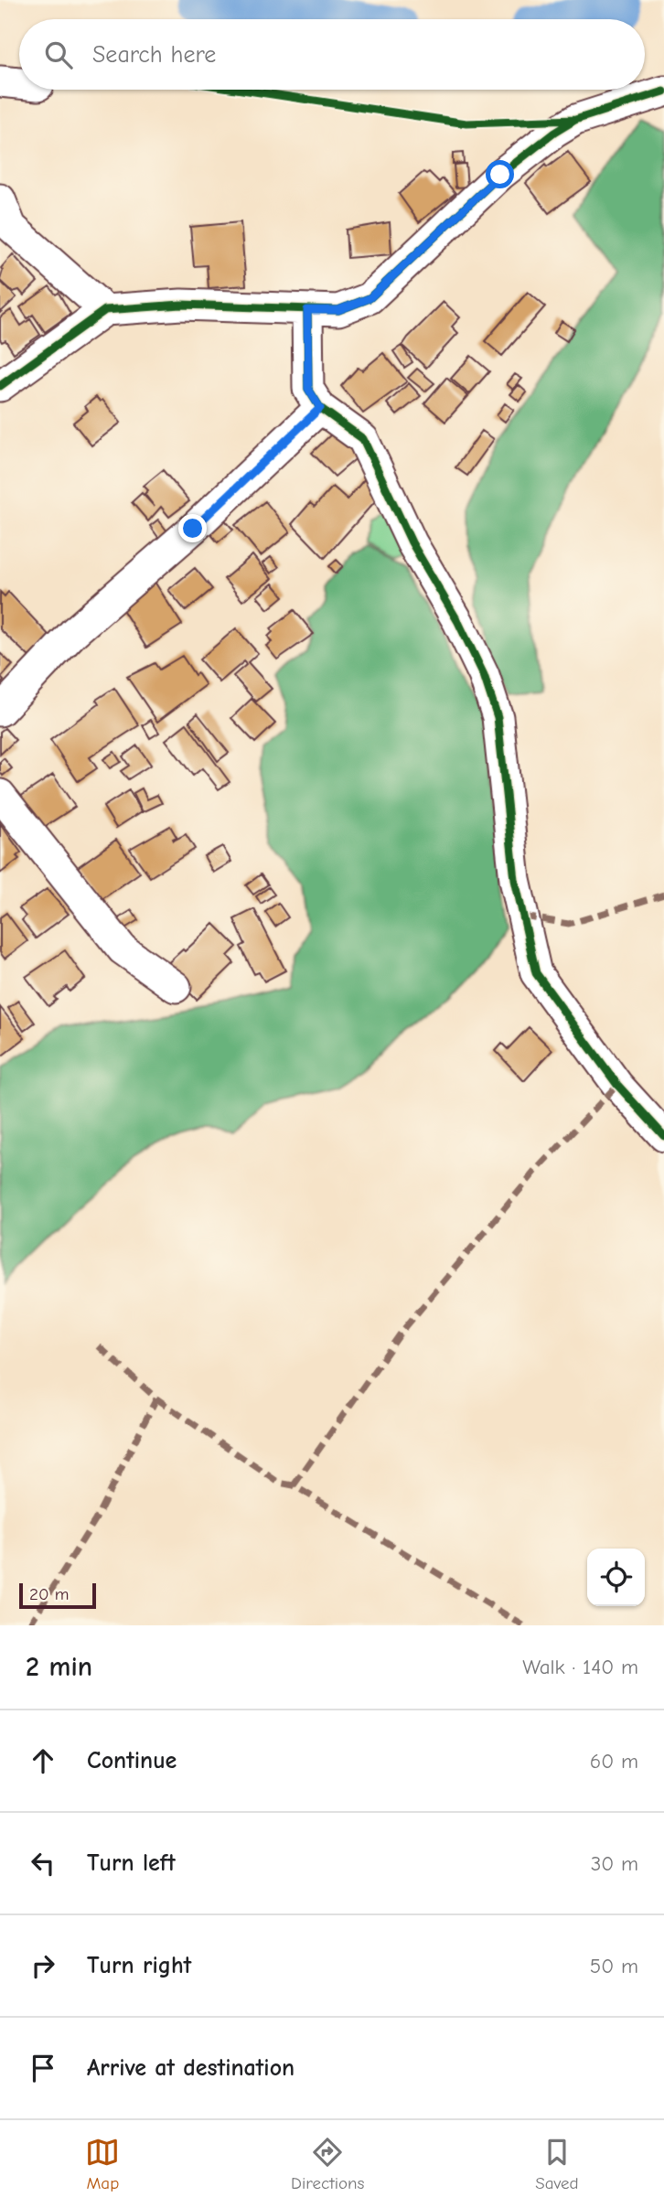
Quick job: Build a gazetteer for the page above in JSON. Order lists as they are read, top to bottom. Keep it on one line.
{"scale_bar":"20 m","page":{"search":"Search here","scale":"20 m","heading":["2 min","Walk · 140 m"],"list":[["Continue","60 m"],["Turn left","30 m"],["Turn right","50 m"],"Arrive at destination"],"nav":["Map","Directions","Saved"]}}
